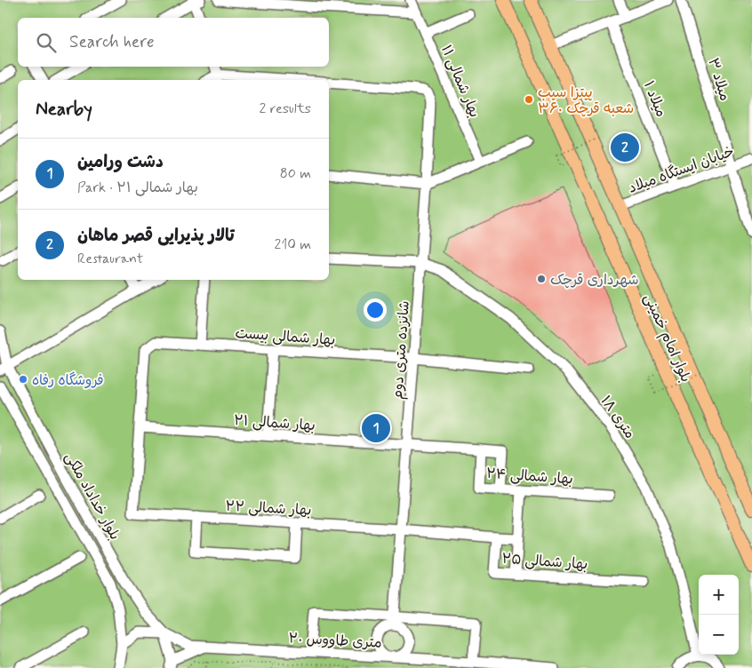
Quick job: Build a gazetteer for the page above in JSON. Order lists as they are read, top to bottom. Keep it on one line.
{"streets":{"main road":["بلوار امام خمینی"],"street":["میلاد ۳","بهار شمالی ۱۱","میلاد ۱","خیابان ایستگاه میلاد","بهار شمالی بیست","شانزده متری دوم","۱۸ متری","بهار شمالی ۲۱","بهار شمالی ۲۴","بلوار خداداد ملکی","بهار شمالی ۲۲","بهار شمالی ۲۵","۲۰ متری طاووس"]},"crossings":[["میلاد ۳","خیابان ایستگاه میلاد"],["میلاد ۱","خیابان ایستگاه میلاد"],["خیابان ایستگاه میلاد","بلوار امام خمینی"],["بهار شمالی بیست","شانزده متری دوم"],["بهار شمالی بیست","بهار شمالی ۲۱"],["بهار شمالی بیست","بهار شمالی ۲۲"],["شانزده متری دوم","۱۸ متری"],["شانزده متری دوم","بهار شمالی ۲۱"],["شانزده متری دوم","بهار شمالی ۲۴"],["شانزده متری دوم","بهار شمالی ۲۲"],["شانزده متری دوم","بهار شمالی ۲۵"],["شانزده متری دوم","۲۰ متری طاووس"],["بهار شمالی ۲۱","بهار شمالی ۲۴"],["بهار شمالی ۲۱","بهار شمالی ۲۲"],["بلوار خداداد ملکی","۲۰ متری طاووس"],["بهار شمالی ۲۲","بهار شمالی ۲۵"]],"places":["پیتزا سیب ۳۶۰ شعبه قرچک","شهرداری قرچک","فروشگاه رفاه"],"page":{"search":"Search here","heading":["Nearby","2 results"],"pins":["2","1"],"list":[{"mark":"1","name":"دشت ورامین","note":"Park · بهار شمالی ۲۱","value":"80 m"},{"mark":"2","name":"تالار پذیرایی قصر ماهان","note":"Restaurant","value":"210 m"}],"map_buttons":["+","−"]}}
